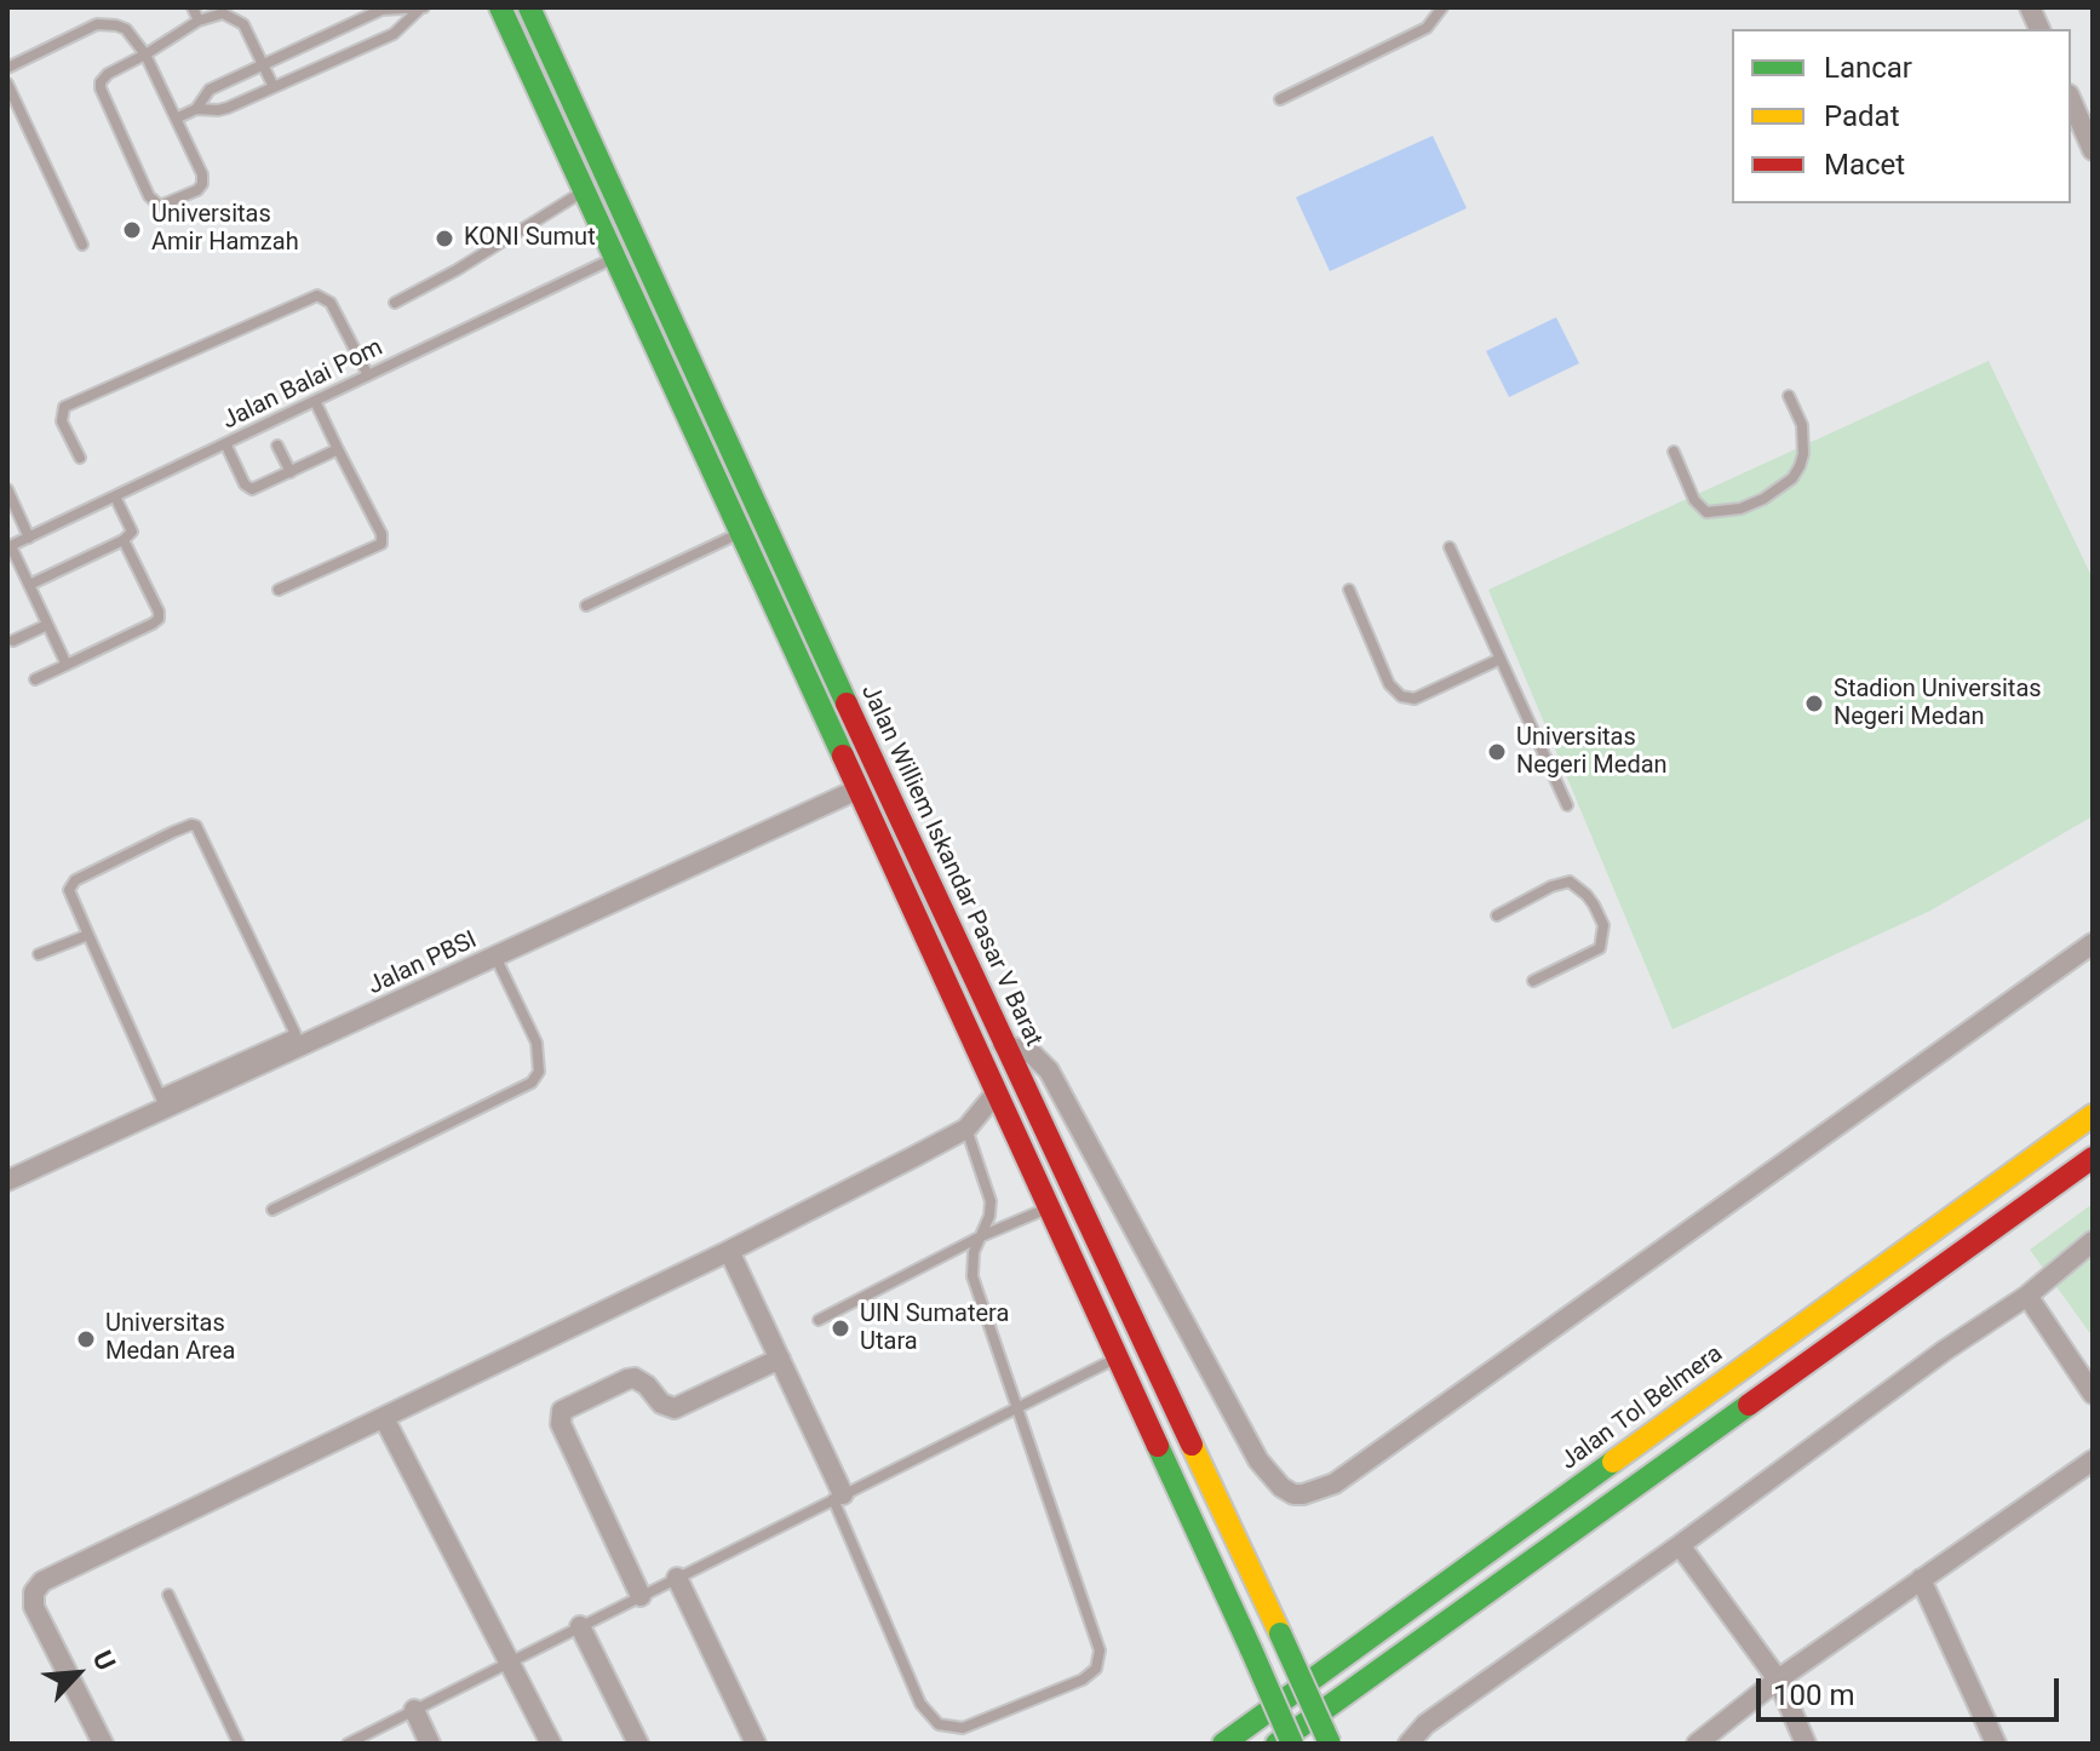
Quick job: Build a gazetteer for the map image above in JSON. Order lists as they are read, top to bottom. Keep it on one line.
{"streets":{"main road":["Jalan Williem Iskandar Pasar V Barat","Jalan Tol Belmera"],"street":["Jalan PBSI"],"lane":["Jalan Balai Pom"]},"places":["Universitas Amir Hamzah","KONI Sumut","Stadion Universitas Negeri Medan","Universitas Negeri Medan","UIN Sumatera Utara","Universitas Medan Area"],"legend":["Lancar","Padat","Macet"],"scale_bar":"100 m","north":"top right"}
